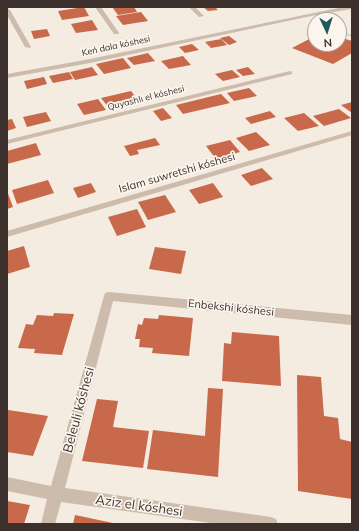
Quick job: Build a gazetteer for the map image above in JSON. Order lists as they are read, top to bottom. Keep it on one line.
{"streets":{"street":["Keń dala kóshesi","Quyashlı el kóshesi","Islam suwretshi kóshesi","Enbekshi kóshesi","Beleuli kóshesi","Aziz el kóshesi"]},"crossings":[["Enbekshi kóshesi","Beleuli kóshesi"],["Beleuli kóshesi","Aziz el kóshesi"]],"north":"bottom"}
